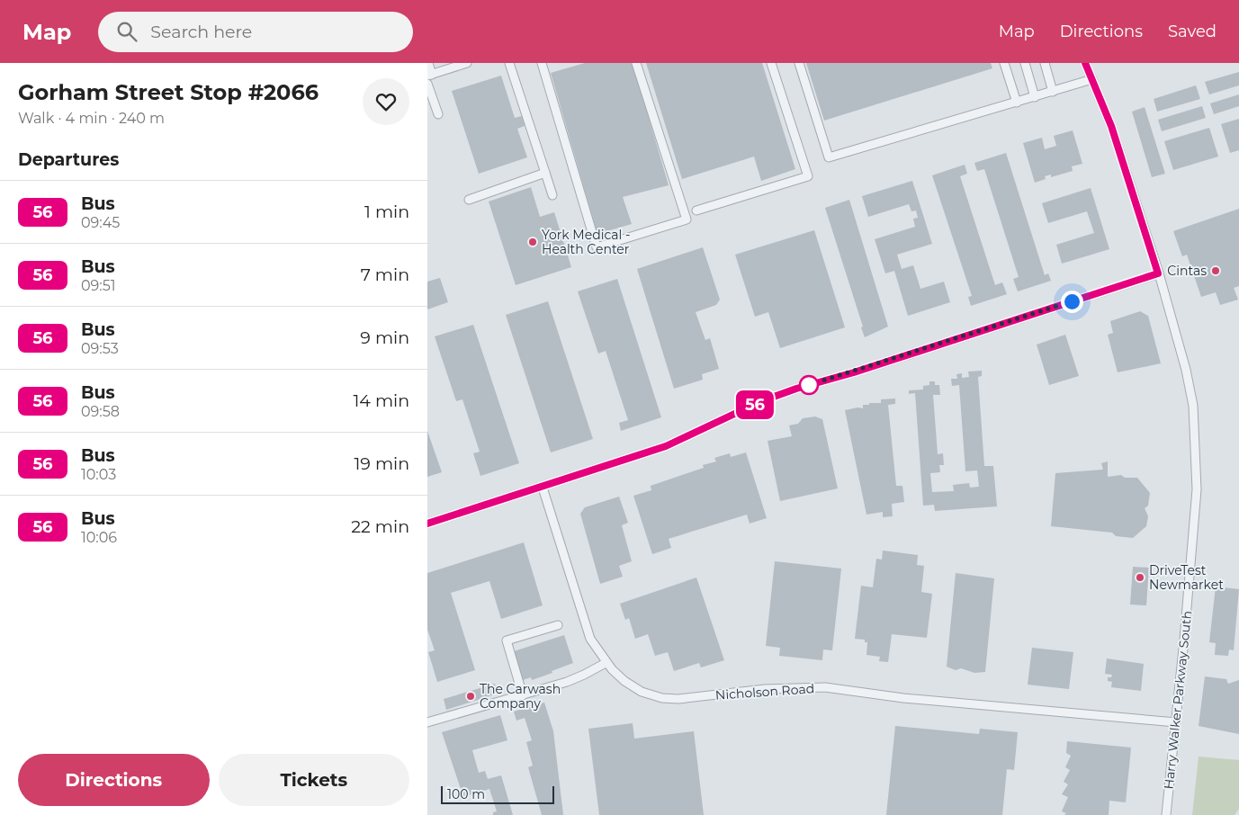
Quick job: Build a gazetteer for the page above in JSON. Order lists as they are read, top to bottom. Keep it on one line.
{"streets":{"street":["Nicholson Road","Harry Walker Parkway South"]},"crossings":[["Nicholson Road","Harry Walker Parkway South"]],"places":["York Medical - Health Center","Cintas","DriveTest Newmarket","The Carwash Company"],"lines":["bus line 56"],"scale_bar":"100 m","page":{"header":"Map","search":"Search here","nav":["Map","Directions","Saved"],"heading":[["Gorham Street Stop #2066","Walk · 4 min · 240 m"],"Departures"],"on_map":"56","list":[{"mark":"56","name":"Bus","note":"09:45","value":"1 min"},{"mark":"56","name":"Bus","note":"09:51","value":"7 min"},{"mark":"56","name":"Bus","note":"09:53","value":"9 min"},{"mark":"56","name":"Bus","note":"09:58","value":"14 min"},{"mark":"56","name":"Bus","note":"10:03","value":"19 min"},{"mark":"56","name":"Bus","note":"10:06","value":"22 min"}],"buttons":["Directions","Tickets"],"scale":"100 m"}}
